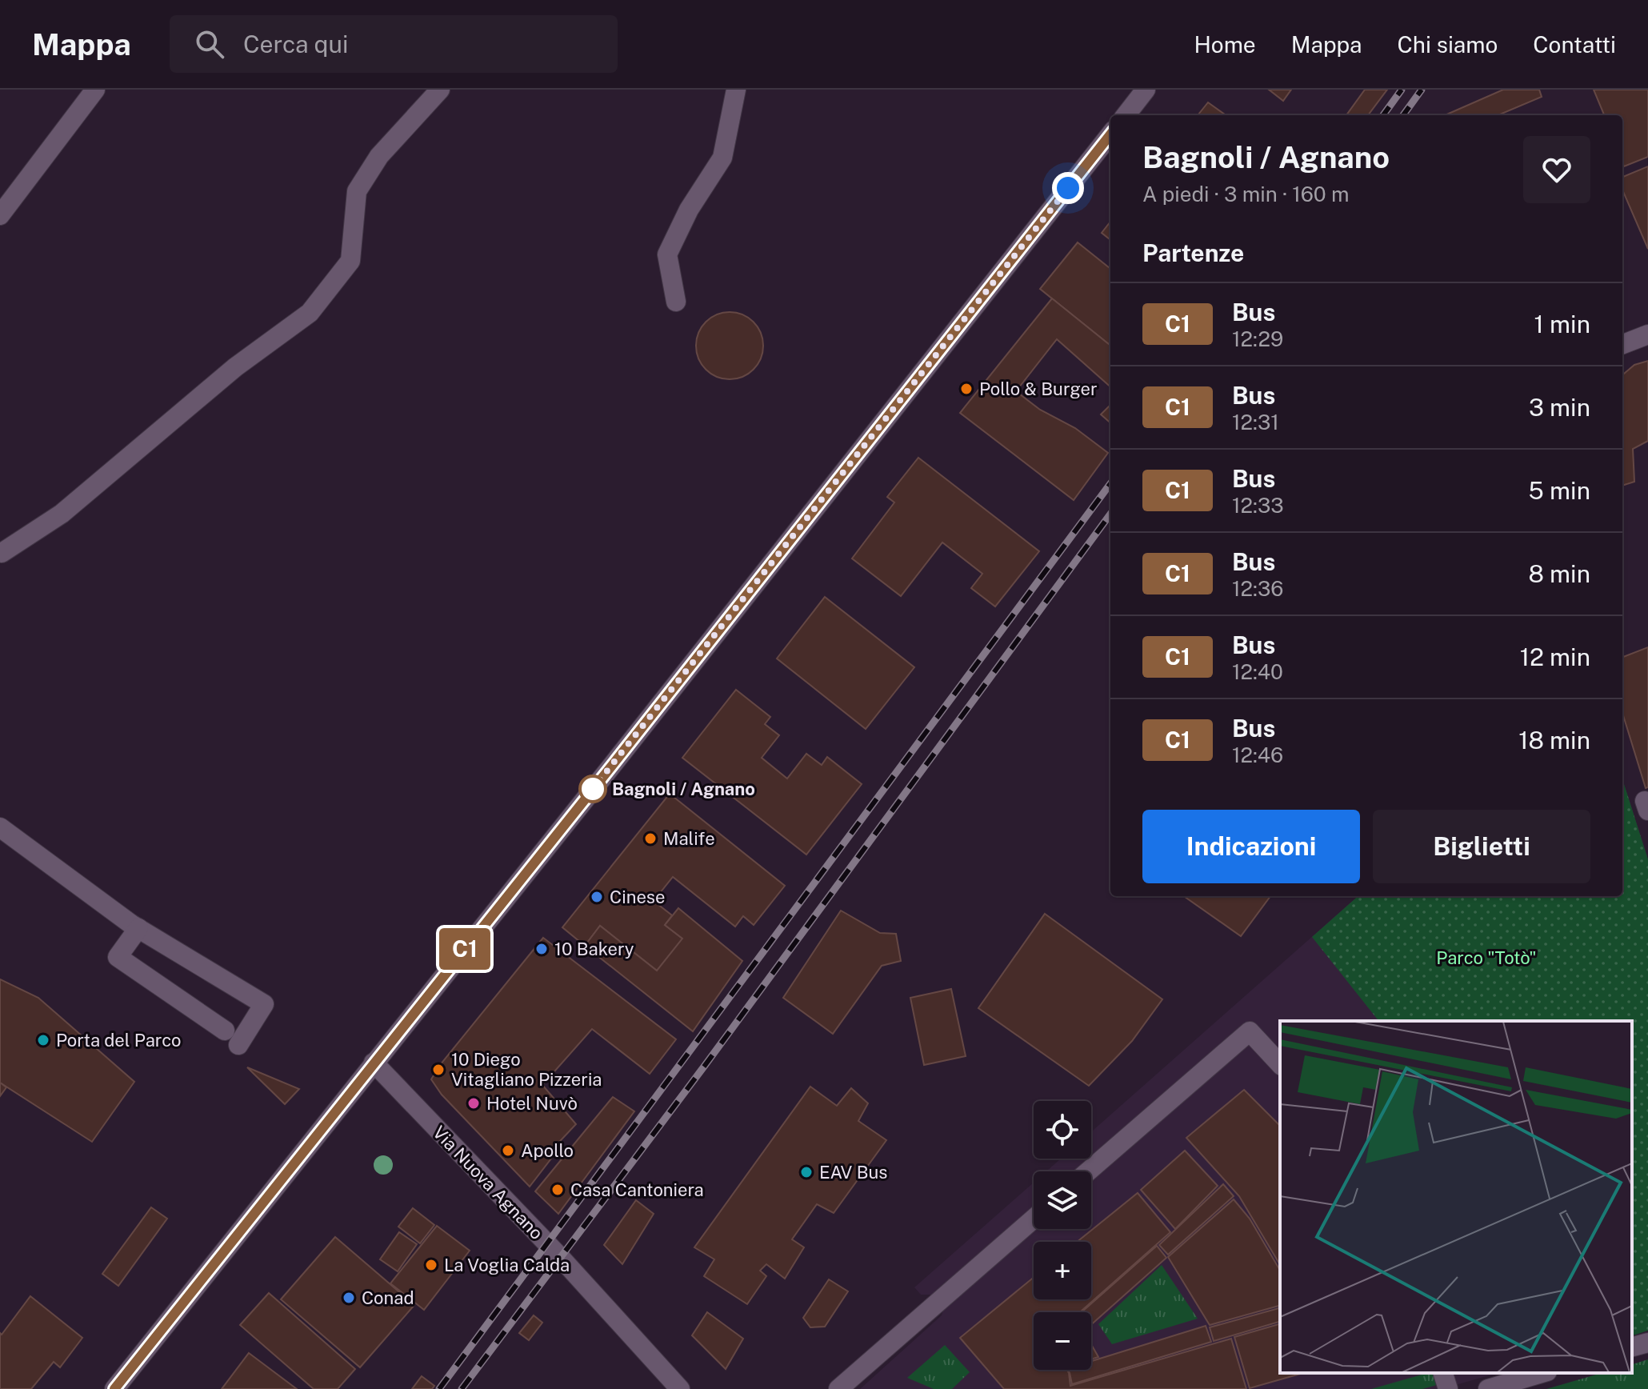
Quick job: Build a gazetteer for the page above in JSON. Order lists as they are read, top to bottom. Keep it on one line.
{"streets":{"street":["Via Nuova Agnano"]},"parks":["Parco \"Totò\""],"places":["Pollo & Burger","Bagnoli / Agnano","Malife","Cinese","10 Bakery","Porta del Parco","10 Diego Vitagliano Pizzeria","Hotel Nuvò","Apollo","EAV Bus","Casa Cantoniera","La Voglia Calda","Conad"],"lines":["bus line C1"],"page":{"header":"Mappa","search":"Cerca qui","nav":["Home","Mappa","Chi siamo","Contatti"],"on_map":"C1","heading":[["Bagnoli / Agnano","A piedi · 3 min · 160 m"],"Partenze"],"list":[{"mark":"C1","name":"Bus","note":"12:29","value":"1 min"},{"mark":"C1","name":"Bus","note":"12:31","value":"3 min"},{"mark":"C1","name":"Bus","note":"12:33","value":"5 min"},{"mark":"C1","name":"Bus","note":"12:36","value":"8 min"},{"mark":"C1","name":"Bus","note":"12:40","value":"12 min"},{"mark":"C1","name":"Bus","note":"12:46","value":"18 min"}],"buttons":["Indicazioni","Biglietti"],"map_buttons":["+","−"]}}
